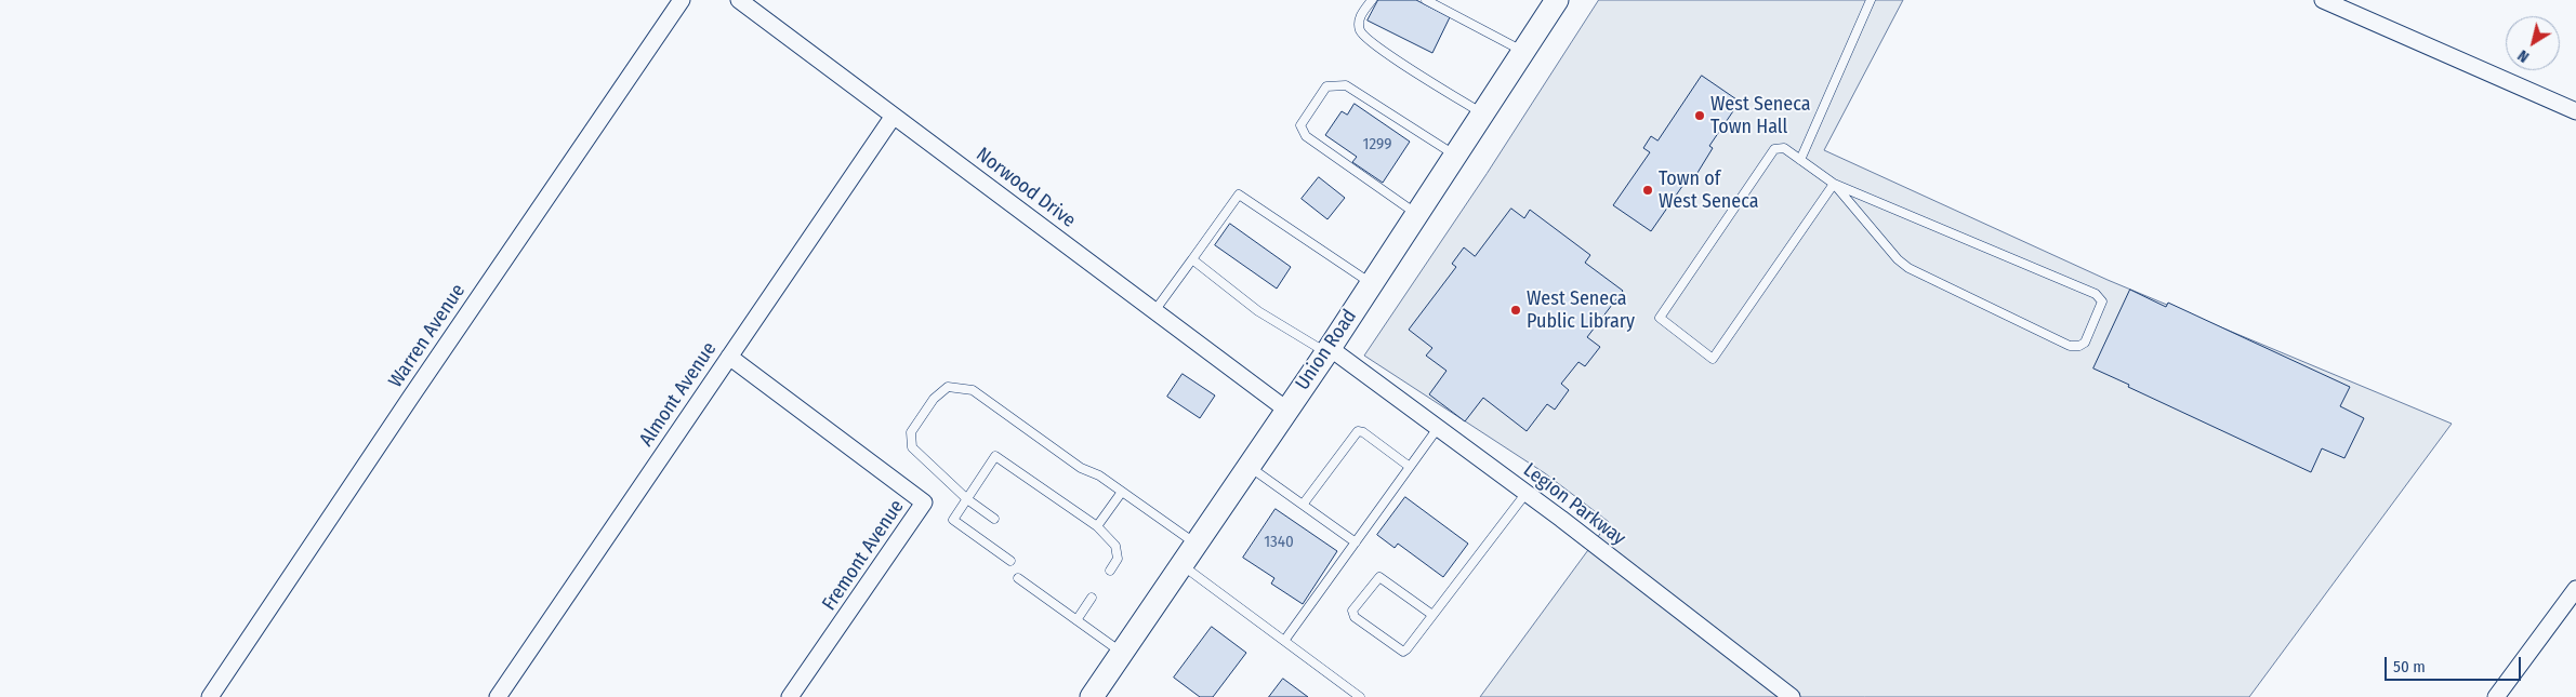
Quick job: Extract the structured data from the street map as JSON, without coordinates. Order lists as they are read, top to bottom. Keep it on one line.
{"streets":{"main road":["Union Road"],"street":["Norwood Drive","Warren Avenue","Almont Avenue","Legion Parkway","Fremont Avenue"]},"crossings":[["Norwood Drive","Union Road"],["Norwood Drive","Almont Avenue"],["Union Road","Legion Parkway"],["Almont Avenue","Fremont Avenue"]],"places":["West Seneca Town Hall","Town of West Seneca","West Seneca Public Library"],"house_numbers":["1299","1340"],"scale_bar":"50 m","north":"bottom left"}
